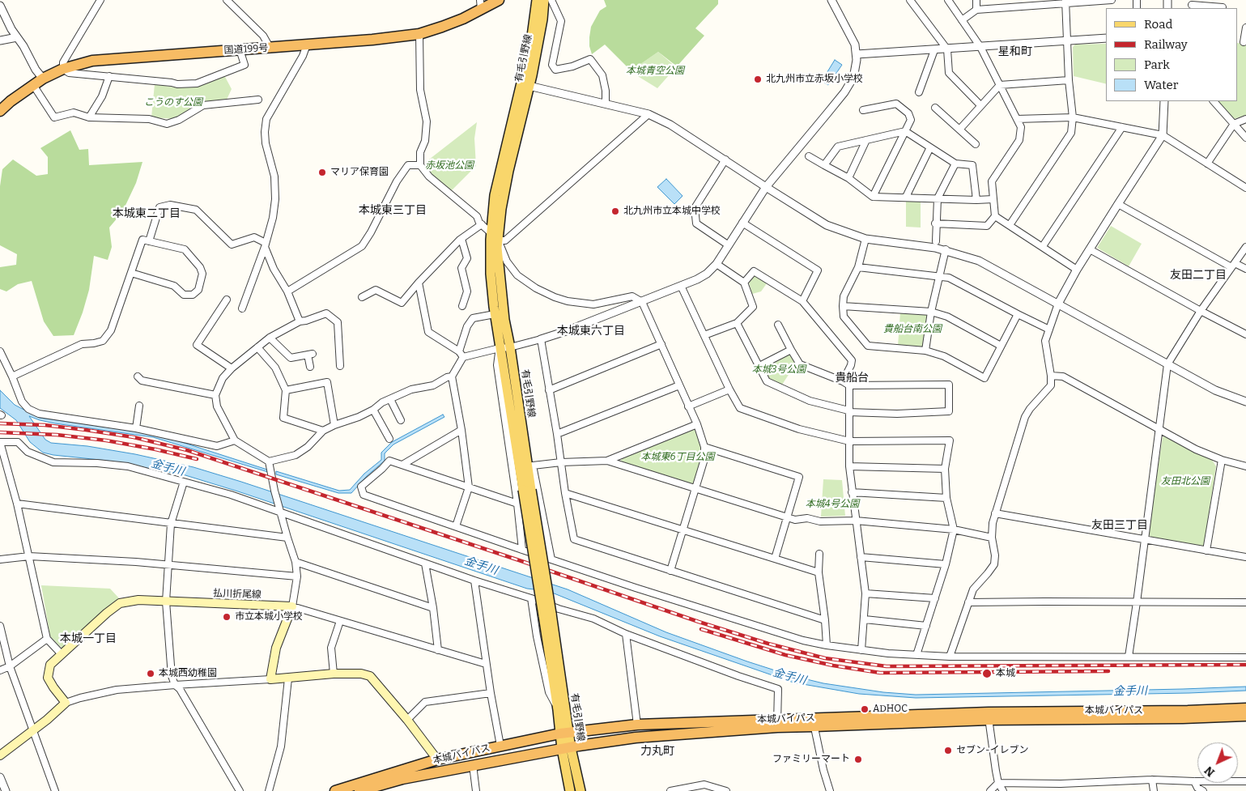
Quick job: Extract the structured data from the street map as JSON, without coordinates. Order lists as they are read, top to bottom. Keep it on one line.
{"streets":{"highway":["国道199号","本城バイパス"],"main road":["有毛引野線","払川折尾線"]},"crossings":[["有毛引野線","本城バイパス"]],"districts":["星和町","本城東三丁目","本城東二丁目","友田二丁目","本城東六丁目","貴船台","友田三丁目","本城一丁目","力丸町"],"water":["金手川"],"parks":["本城青空公園","こうのす公園","赤坂池公園","貴船台南公園","本城3号公園","本城東6丁目公園","友田北公園","本城4号公園"],"places":["北九州市立赤坂小学校","マリア保育園","北九州市立本城中学校","市立本城小学校","本城西幼稚園","本城","ADHOC","セブン-イレブン","ファミリーマート"],"legend":["Road","Railway","Park","Water"],"north":"bottom left"}
